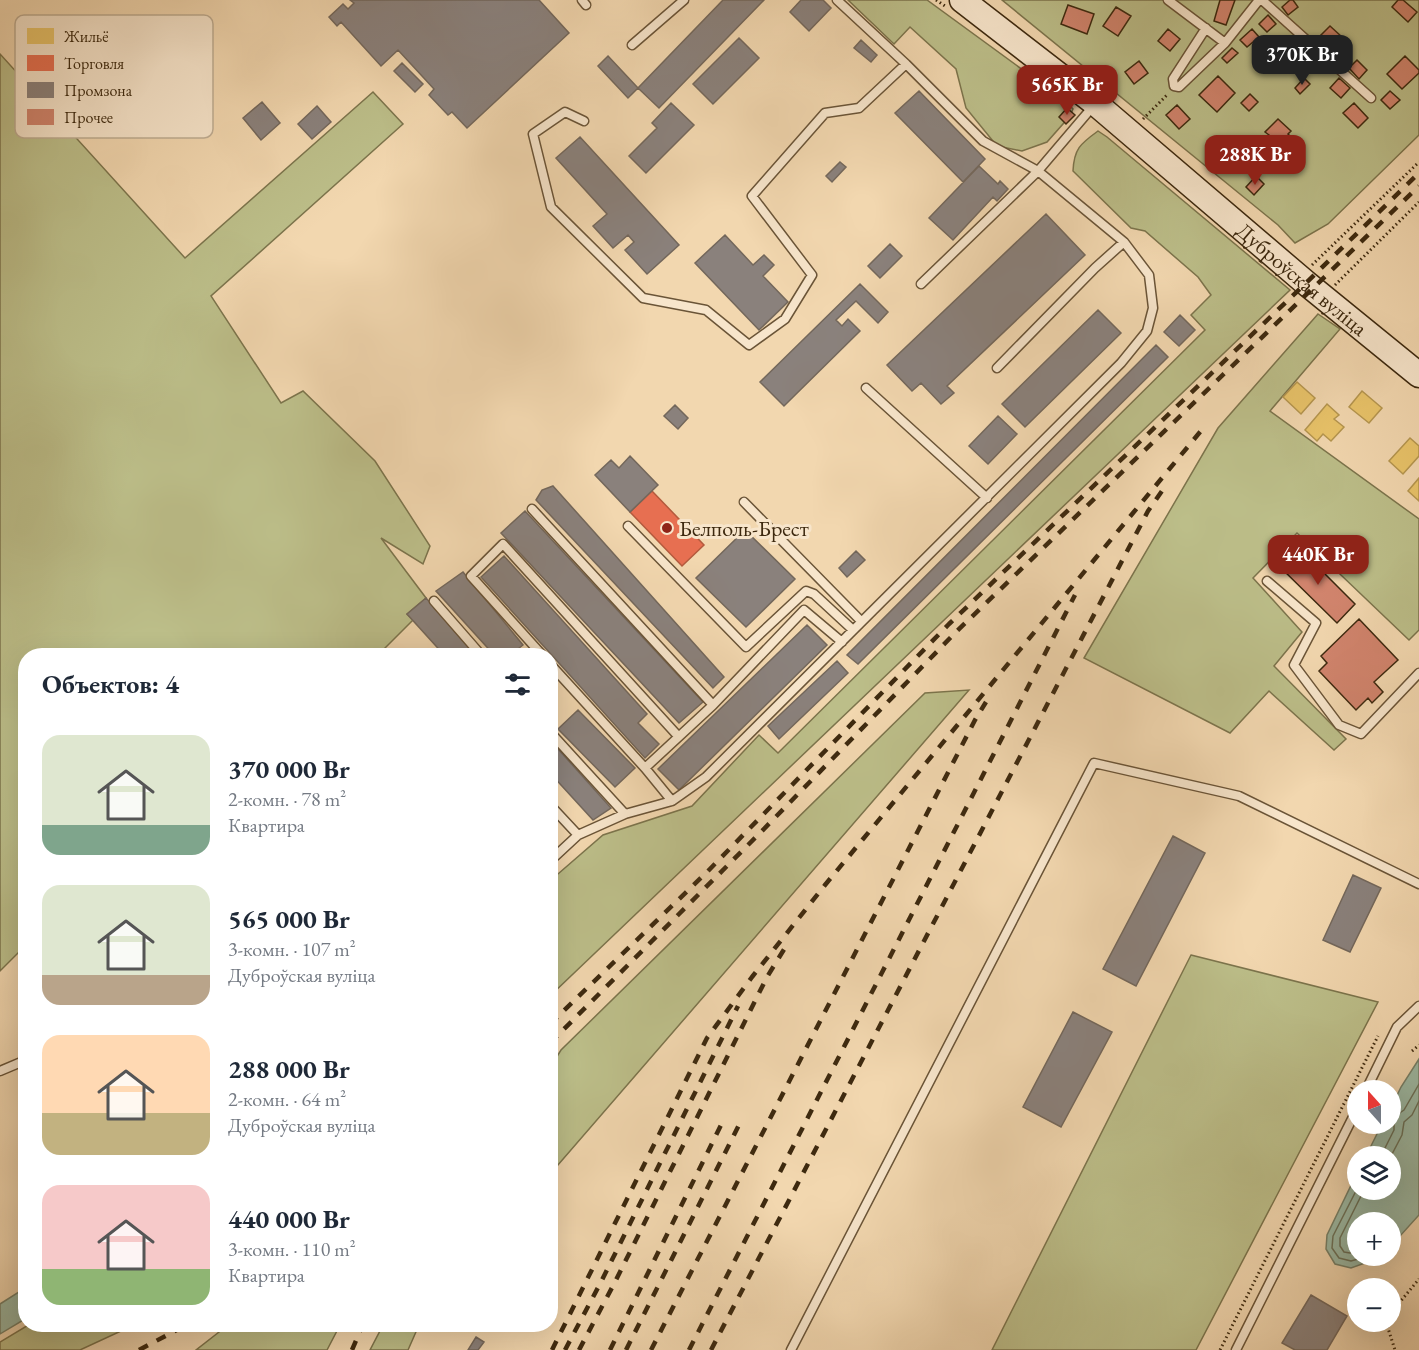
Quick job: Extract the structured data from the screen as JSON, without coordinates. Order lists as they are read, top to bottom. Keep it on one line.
{"streets":{"main road":["Дуброўская вуліца"]},"places":["Белполь-Брест"],"legend":["Жильё","Торговля","Промзона","Прочее"],"north":"top","page":{"price":["370K Br","565K Br","288K Br","440K Br"],"heading":"Объектов: 4","list":[{"name":"370 000 Br","note":"2-комн. · 78 m² · Квартира"},{"name":"565 000 Br","note":"3-комн. · 107 m² · Дуброўская вуліца"},{"name":"288 000 Br","note":"2-комн. · 64 m² · Дуброўская вуліца"},{"name":"440 000 Br","note":"3-комн. · 110 m² · Квартира"}],"map_buttons":["+","−"]}}
